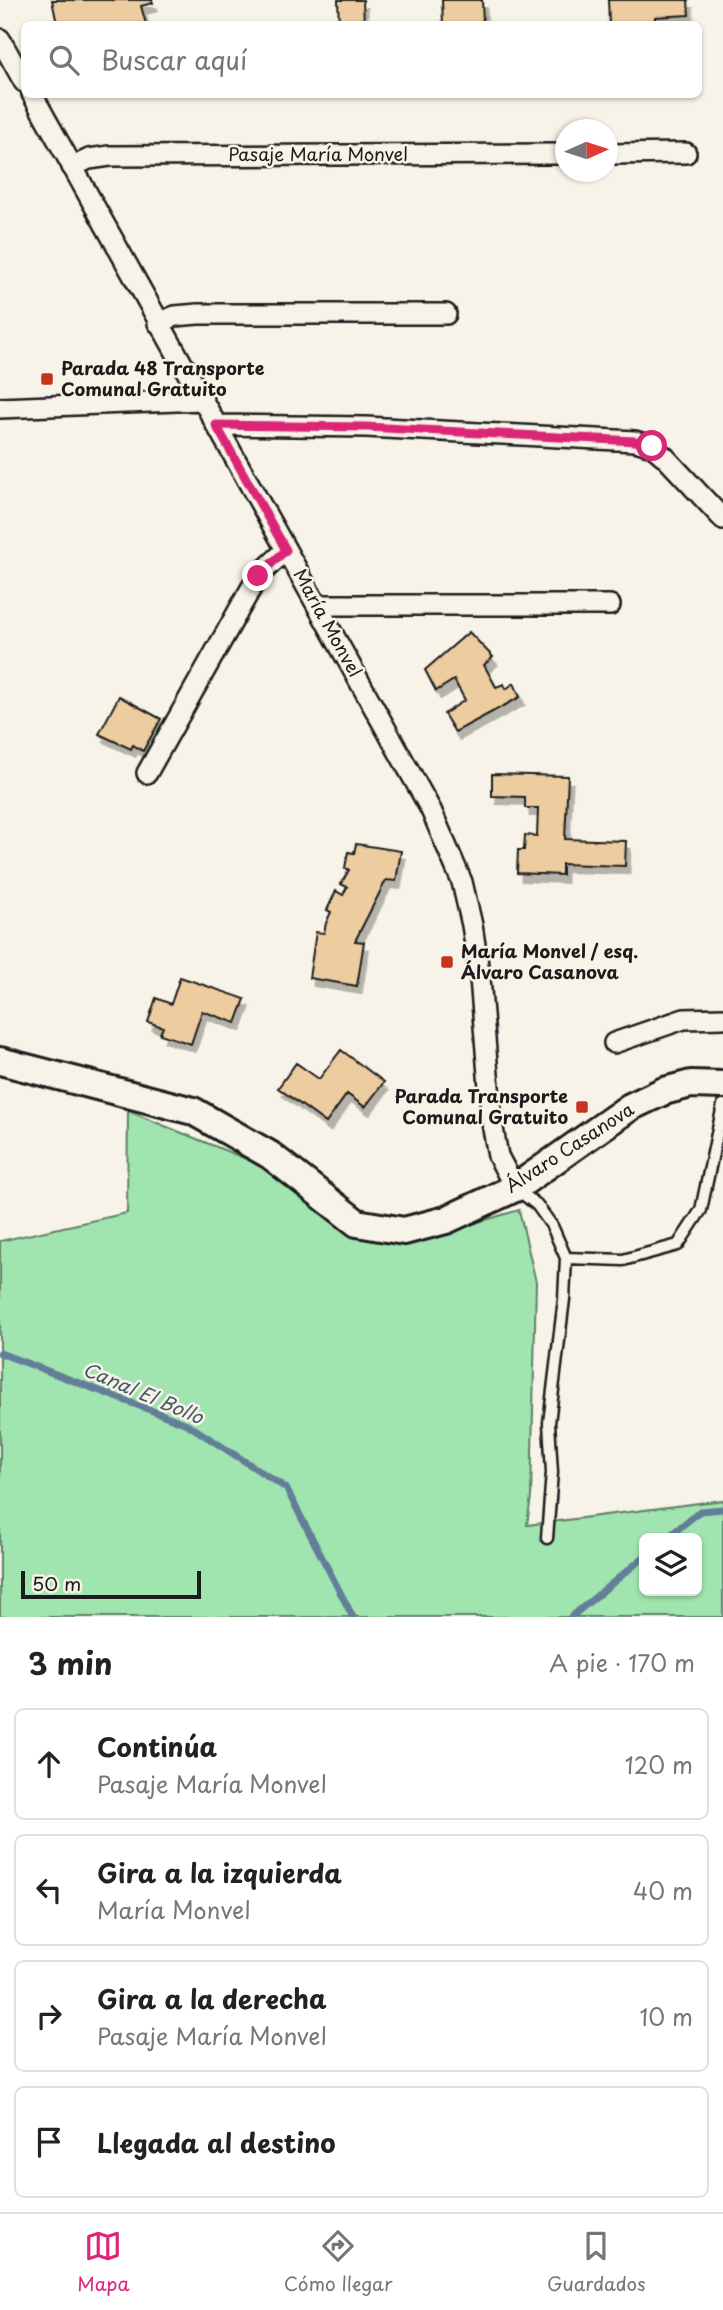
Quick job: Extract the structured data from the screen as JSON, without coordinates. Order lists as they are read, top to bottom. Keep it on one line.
{"streets":{"street":["Pasaje María Monvel","María Monvel","Álvaro Casanova"]},"crossings":[["Pasaje María Monvel","María Monvel"],["María Monvel","Álvaro Casanova"]],"water":["Canal El Bollo"],"places":{"transit":["Parada 48 Transporte Comunal Gratuito","María Monvel / esq. Álvaro Casanova","Parada Transporte Comunal Gratuito"]},"scale_bar":"50 m","north":"right","page":{"search":"Buscar aquí","scale":"50 m","heading":["3 min","A pie · 170 m"],"list":[["Continúa","Pasaje María Monvel","120 m"],["Gira a la izquierda","María Monvel","40 m"],["Gira a la derecha","Pasaje María Monvel","10 m"],"Llegada al destino"],"nav":["Mapa","Cómo llegar","Guardados"]}}
